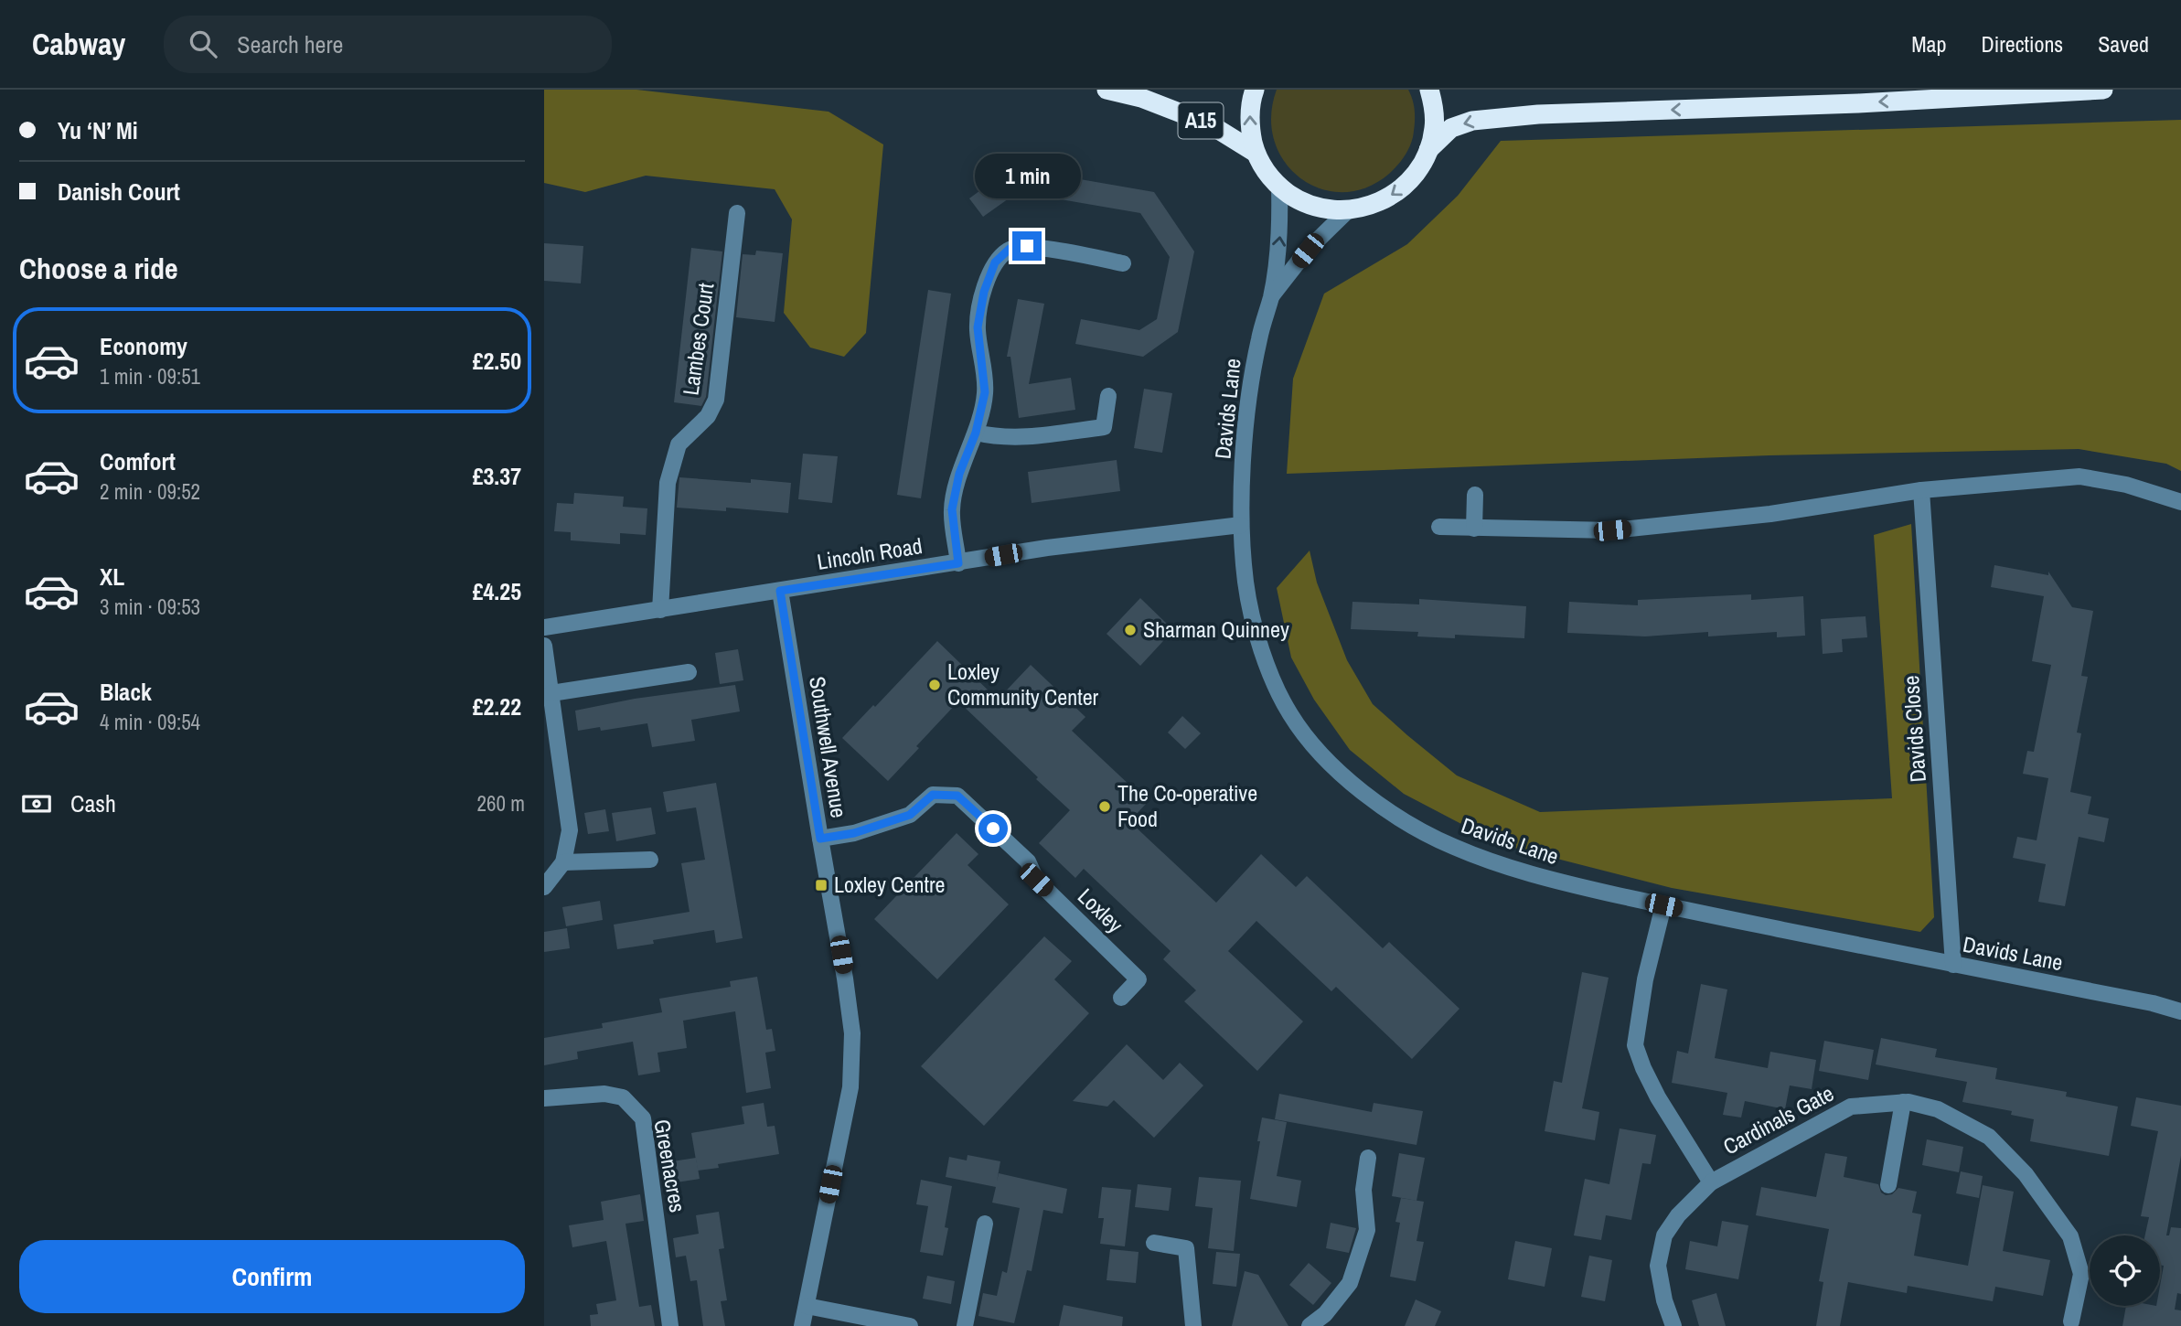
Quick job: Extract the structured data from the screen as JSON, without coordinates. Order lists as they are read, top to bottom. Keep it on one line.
{"streets":{"highway":["A15"],"street":["Lambes Court","Davids Lane","Lincoln Road","Davids Close","Southwell Avenue","Loxley","Cardinals Gate","Greenacres"]},"crossings":[["Lambes Court","Lincoln Road"],["Davids Lane","Lincoln Road"],["Davids Lane","Davids Close"],["Davids Lane","Cardinals Gate"],["Lincoln Road","Southwell Avenue"],["Southwell Avenue","Loxley"]],"places":{"other":["Sharman Quinney","Loxley Community Center","The Co-operative Food"],"transit":["Loxley Centre"]},"page":{"header":"Cabway","search":"Search here","nav":["Map","Directions","Saved"],"banner":["Yu ‘N’ Mi","Danish Court"],"bubble":"1 min","heading":"Choose a ride","list":[{"name":"Economy","note":"1 min · 09:51","value":"£2.50"},{"name":"Comfort","note":"2 min · 09:52","value":"£3.37"},{"name":"XL","note":"3 min · 09:53","value":"£4.25"},{"name":"Black","note":"4 min · 09:54","value":"£2.22"}],"pay":["Cash","260 m"],"buttons":"Confirm"}}
